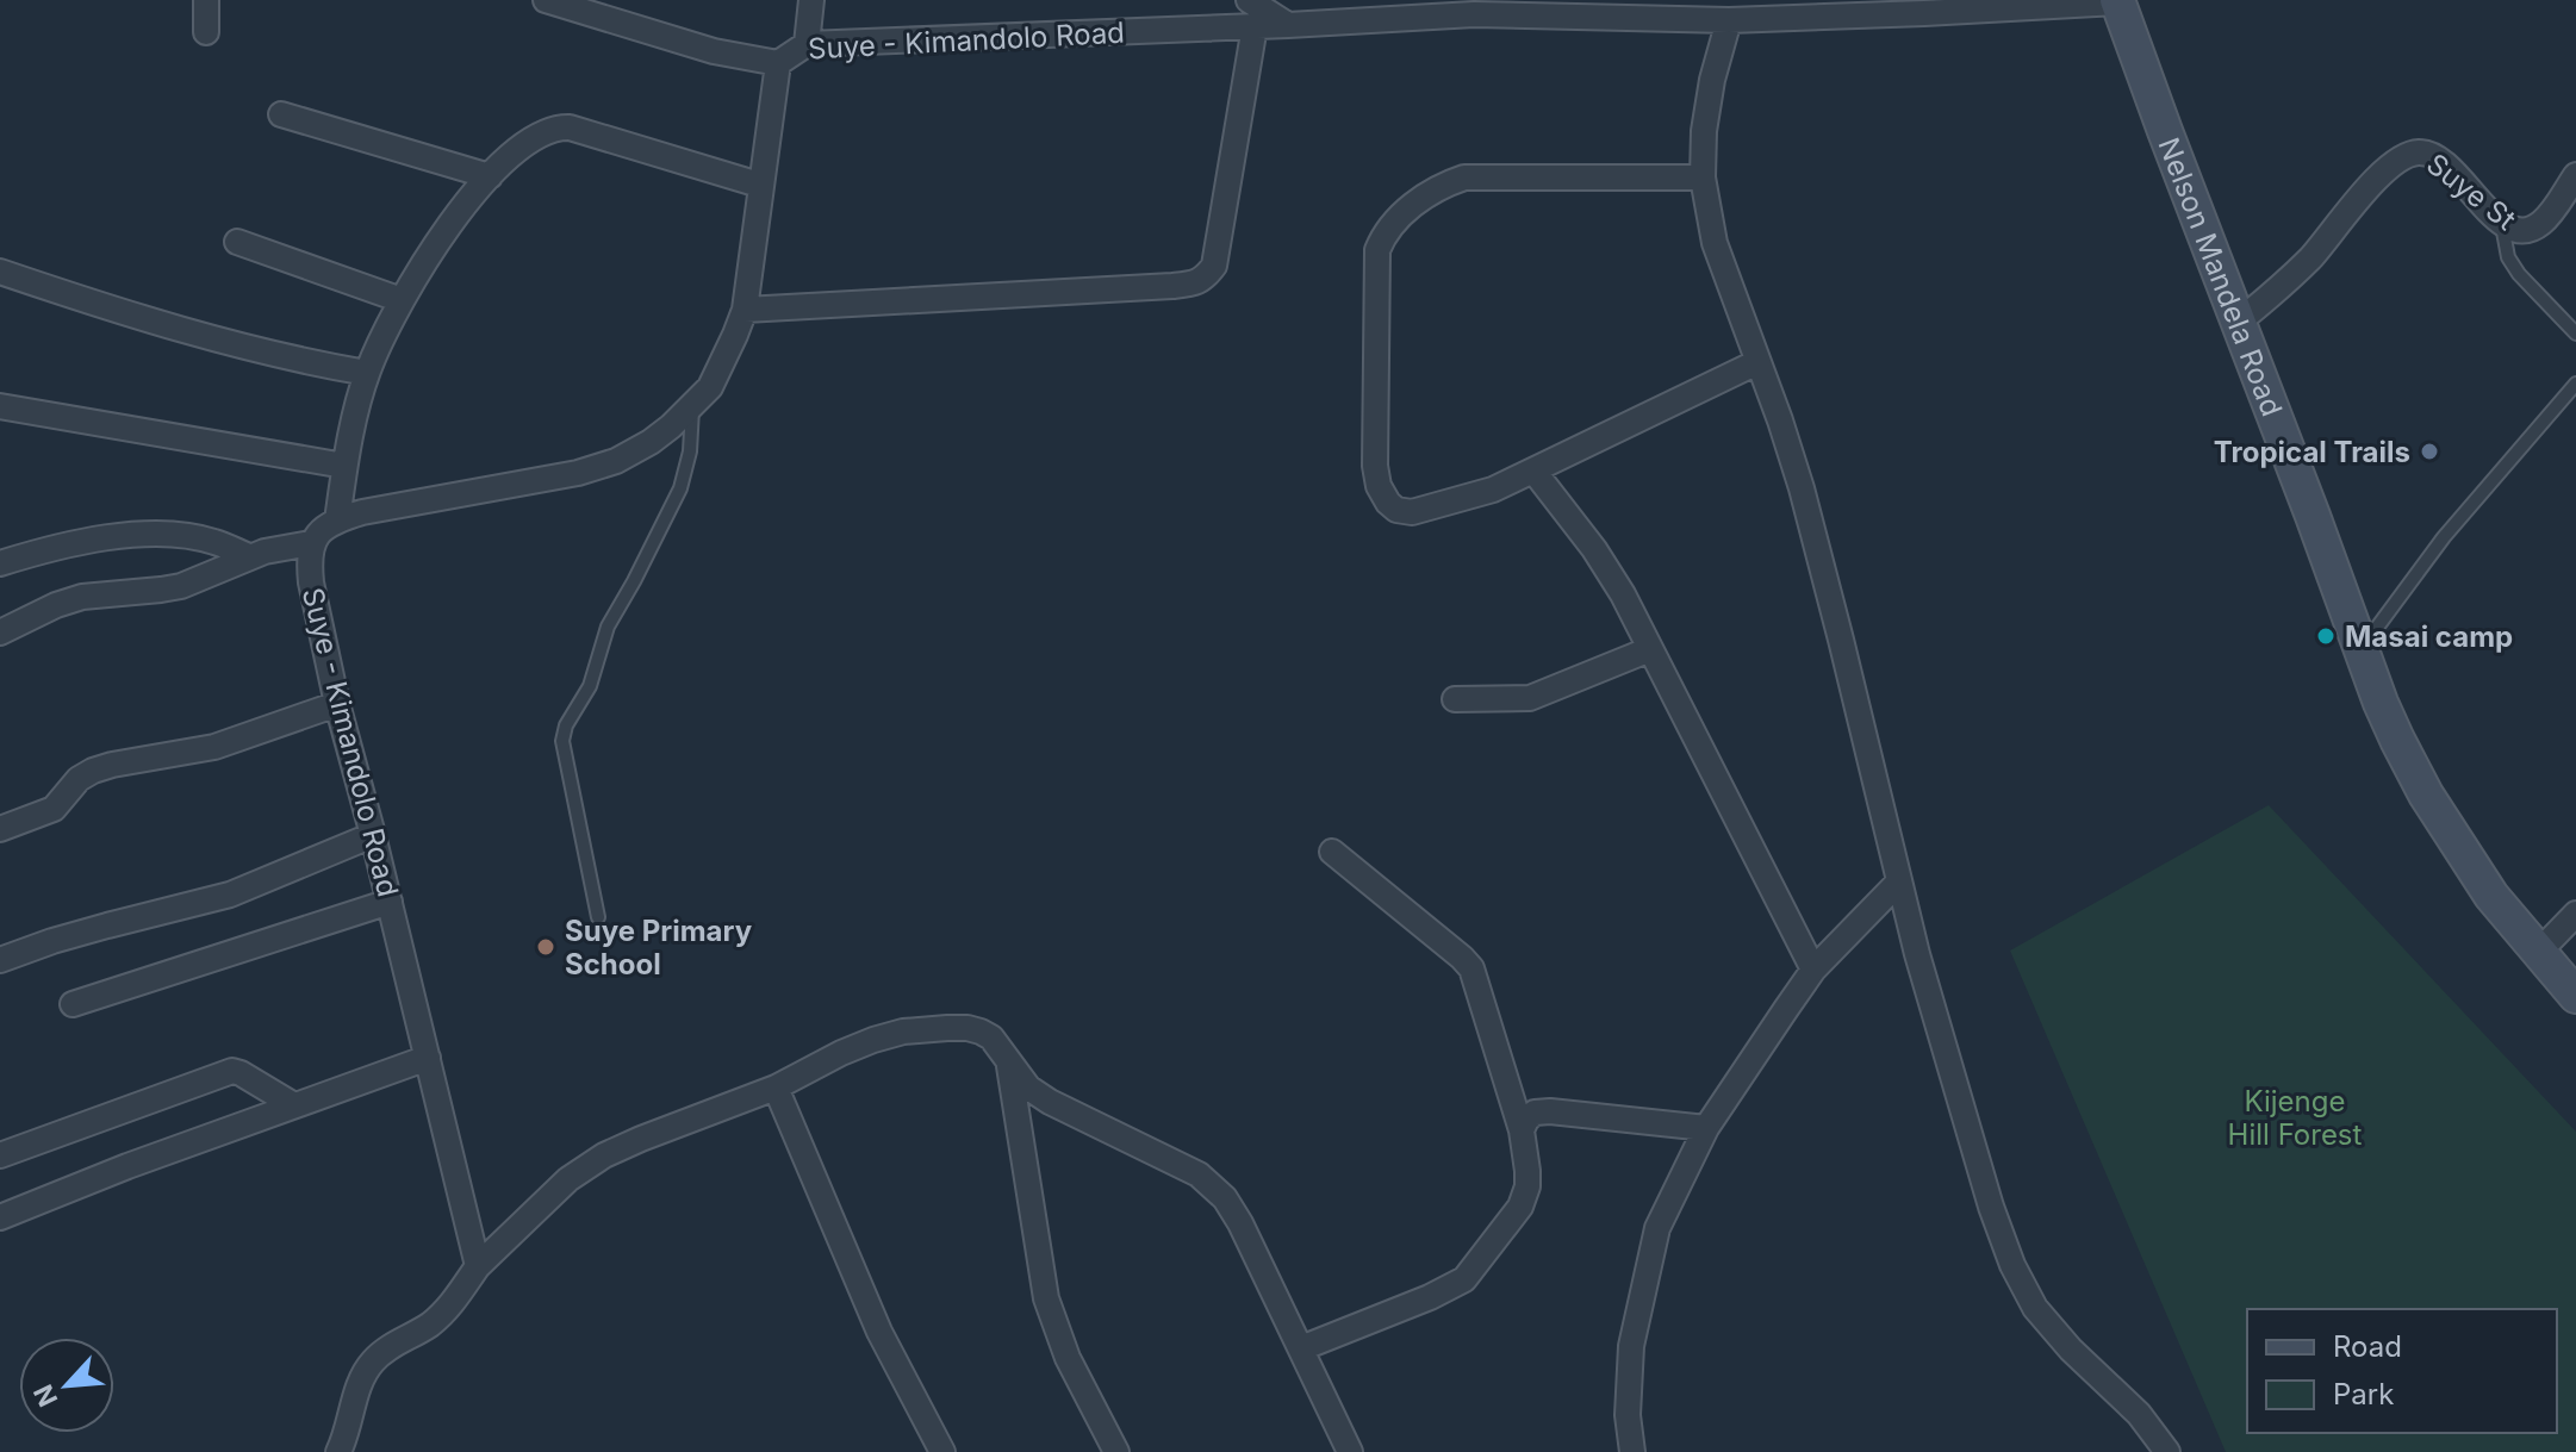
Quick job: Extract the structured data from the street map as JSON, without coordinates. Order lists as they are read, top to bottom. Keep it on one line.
{"streets":{"main road":["Nelson Mandela Road"],"street":["Suye - Kimandolo Road","Suye St"]},"crossings":[["Suye - Kimandolo Road","Nelson Mandela Road"],["Suye St","Nelson Mandela Road"]],"parks":["Kijenge Hill Forest"],"places":["Tropical Trails","Masai camp","Suye Primary School"],"legend":["Road","Park"],"north":"bottom left"}
